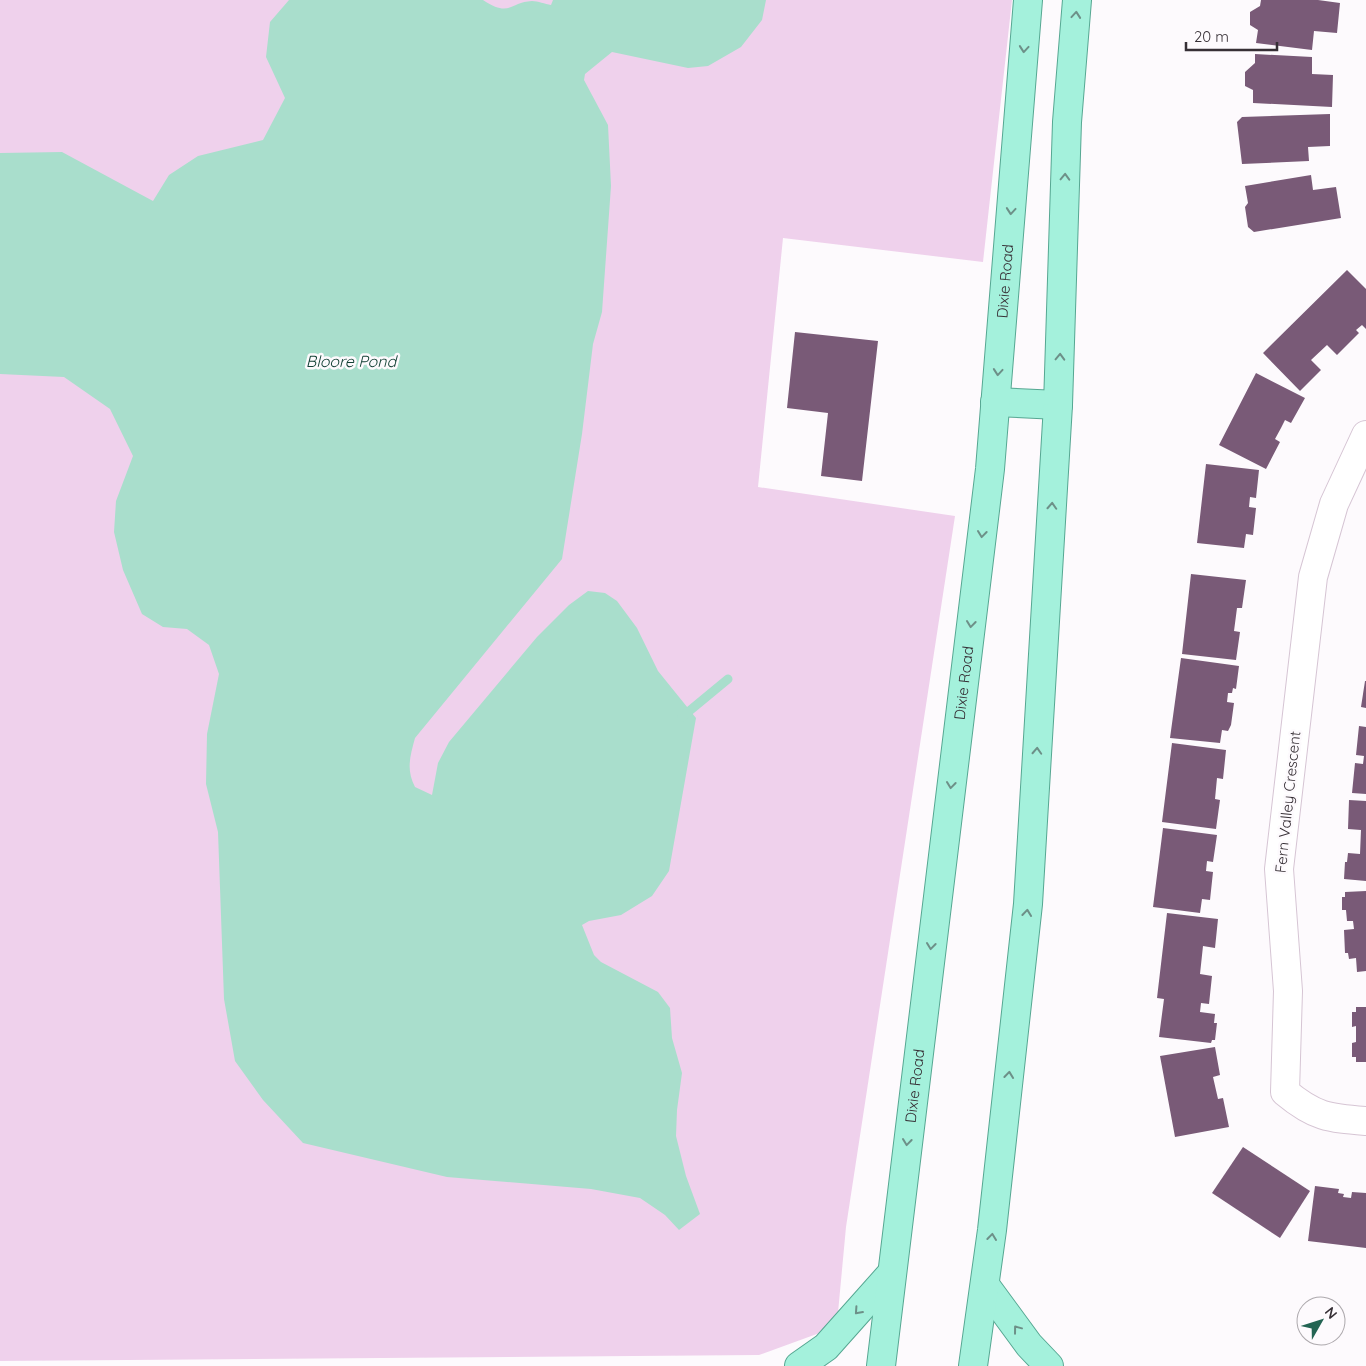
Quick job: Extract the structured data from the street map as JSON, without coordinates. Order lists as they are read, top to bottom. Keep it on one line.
{"streets":{"main road":["Dixie Road"],"street":["Fern Valley Crescent"]},"water":["Bloore Pond"],"scale_bar":"20 m","north":"top right"}
